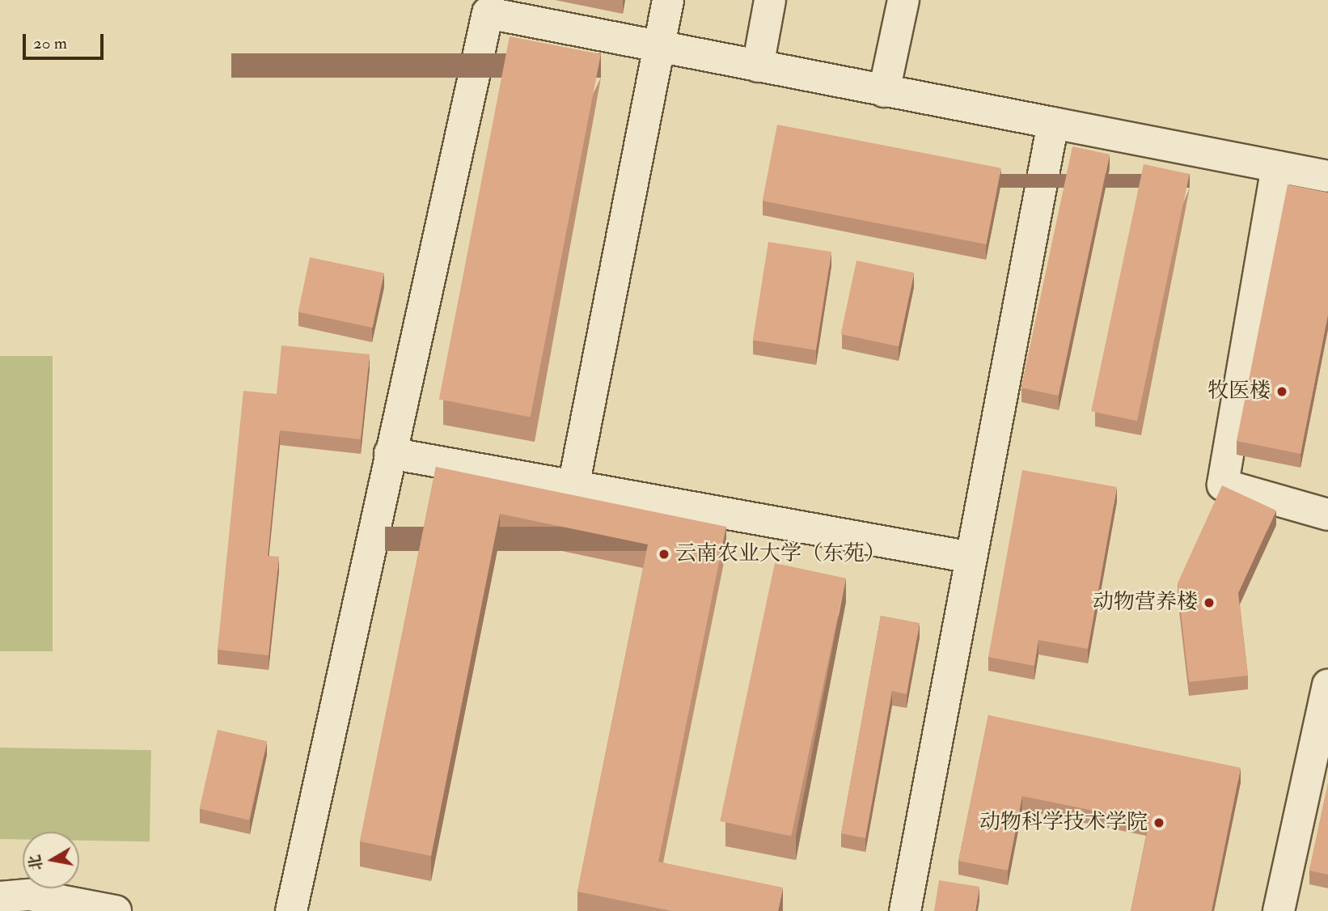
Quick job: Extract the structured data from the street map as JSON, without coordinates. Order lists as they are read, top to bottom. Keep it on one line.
{"places":["牧医楼","云南农业大学（东苑）","动物营养楼","动物科学技术学院"],"scale_bar":"20 m","north":"left"}
